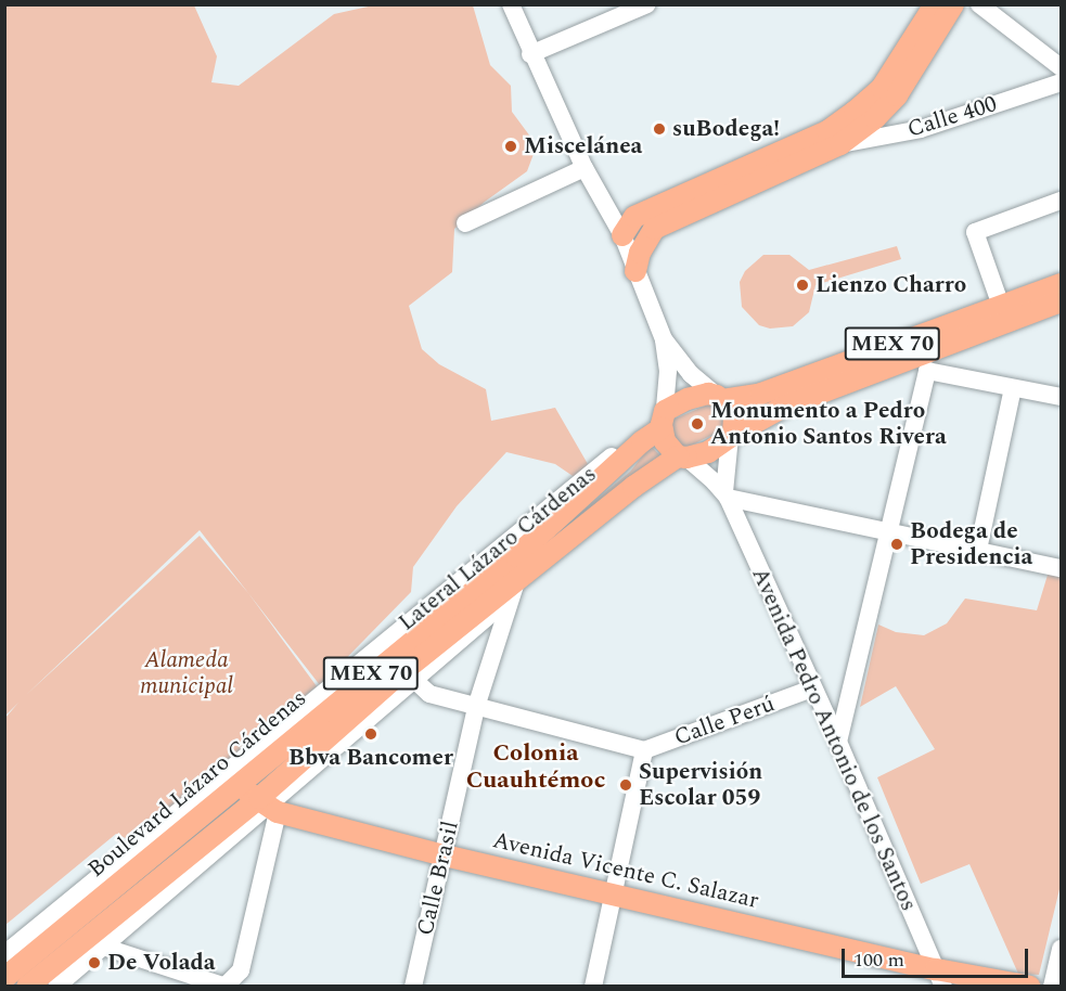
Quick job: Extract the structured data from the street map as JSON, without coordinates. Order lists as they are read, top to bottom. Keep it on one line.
{"streets":{"main road":["MEX 70","Boulevard Lázaro Cárdenas","Avenida Vicente C. Salazar"],"street":["Calle 400","Lateral Lázaro Cárdenas","Calle Perú","Avenida Pedro Antonio de los Santos","Calle Brasil"]},"crossings":[["MEX 70","Lateral Lázaro Cárdenas"],["MEX 70","Boulevard Lázaro Cárdenas"],["Lateral Lázaro Cárdenas","Calle Perú"],["Lateral Lázaro Cárdenas","Boulevard Lázaro Cárdenas"],["Lateral Lázaro Cárdenas","Avenida Vicente C. Salazar"],["Lateral Lázaro Cárdenas","Calle Brasil"],["Calle Perú","Avenida Pedro Antonio de los Santos"],["Calle Perú","Calle Brasil"],["Avenida Pedro Antonio de los Santos","Avenida Vicente C. Salazar"],["Boulevard Lázaro Cárdenas","Avenida Vicente C. Salazar"],["Boulevard Lázaro Cárdenas","Calle Brasil"],["Avenida Vicente C. Salazar","Calle Brasil"]],"districts":["Colonia Cuauhtémoc"],"parks":["Alameda municipal"],"places":["suBodega!","Miscelánea","Lienzo Charro","Monumento a Pedro Antonio Santos Rivera","Bodega de Presidencia","Bbva Bancomer","Supervisión Escolar 059","De Volada"],"scale_bar":"100 m"}
